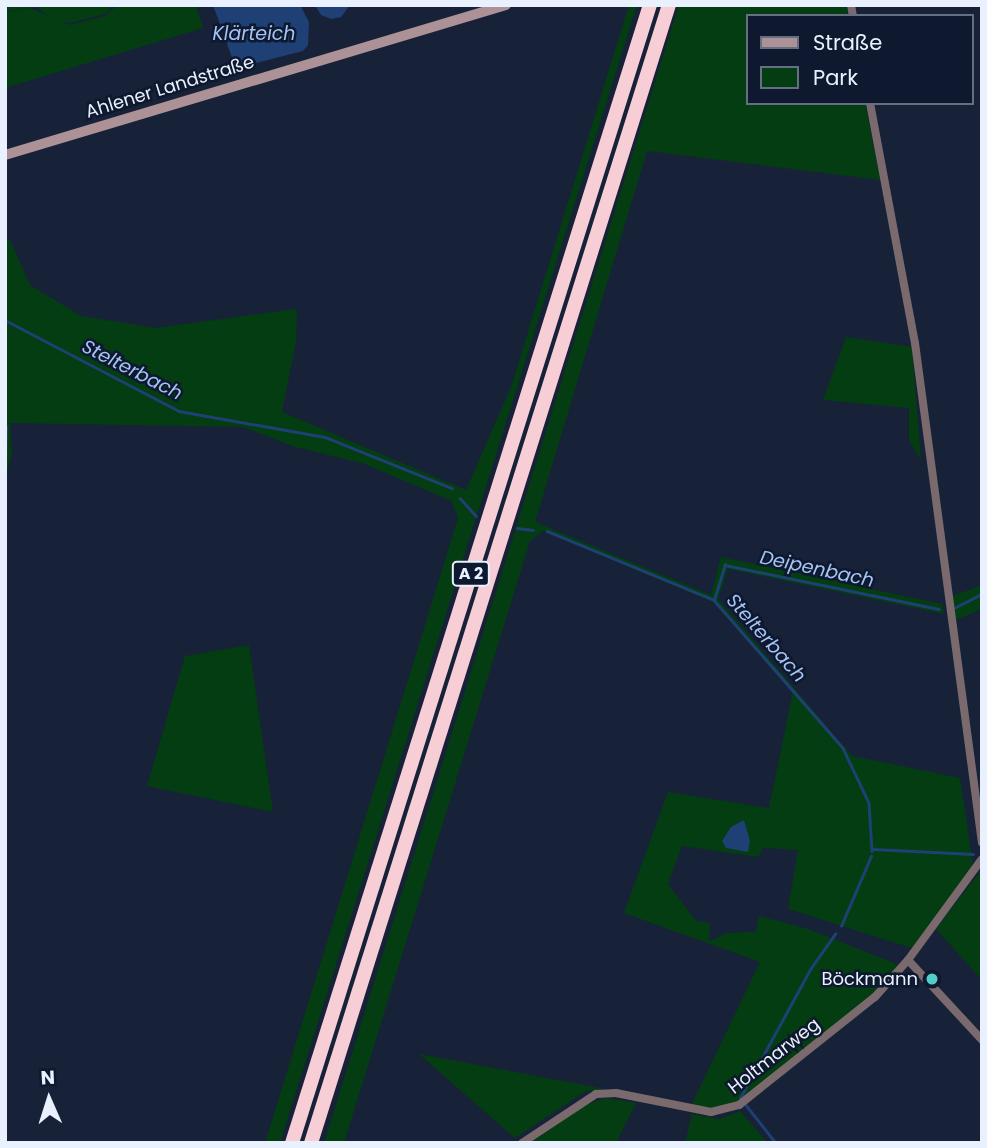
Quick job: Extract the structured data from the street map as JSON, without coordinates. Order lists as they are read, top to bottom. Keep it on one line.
{"streets":{"highway":["A 2"],"street":["Ahlener Landstraße","Holtmarweg"]},"water":["Klärteich","Stelterbach","Deipenbach"],"places":["Böckmann"],"legend":["Straße","Park"],"north":"top"}
